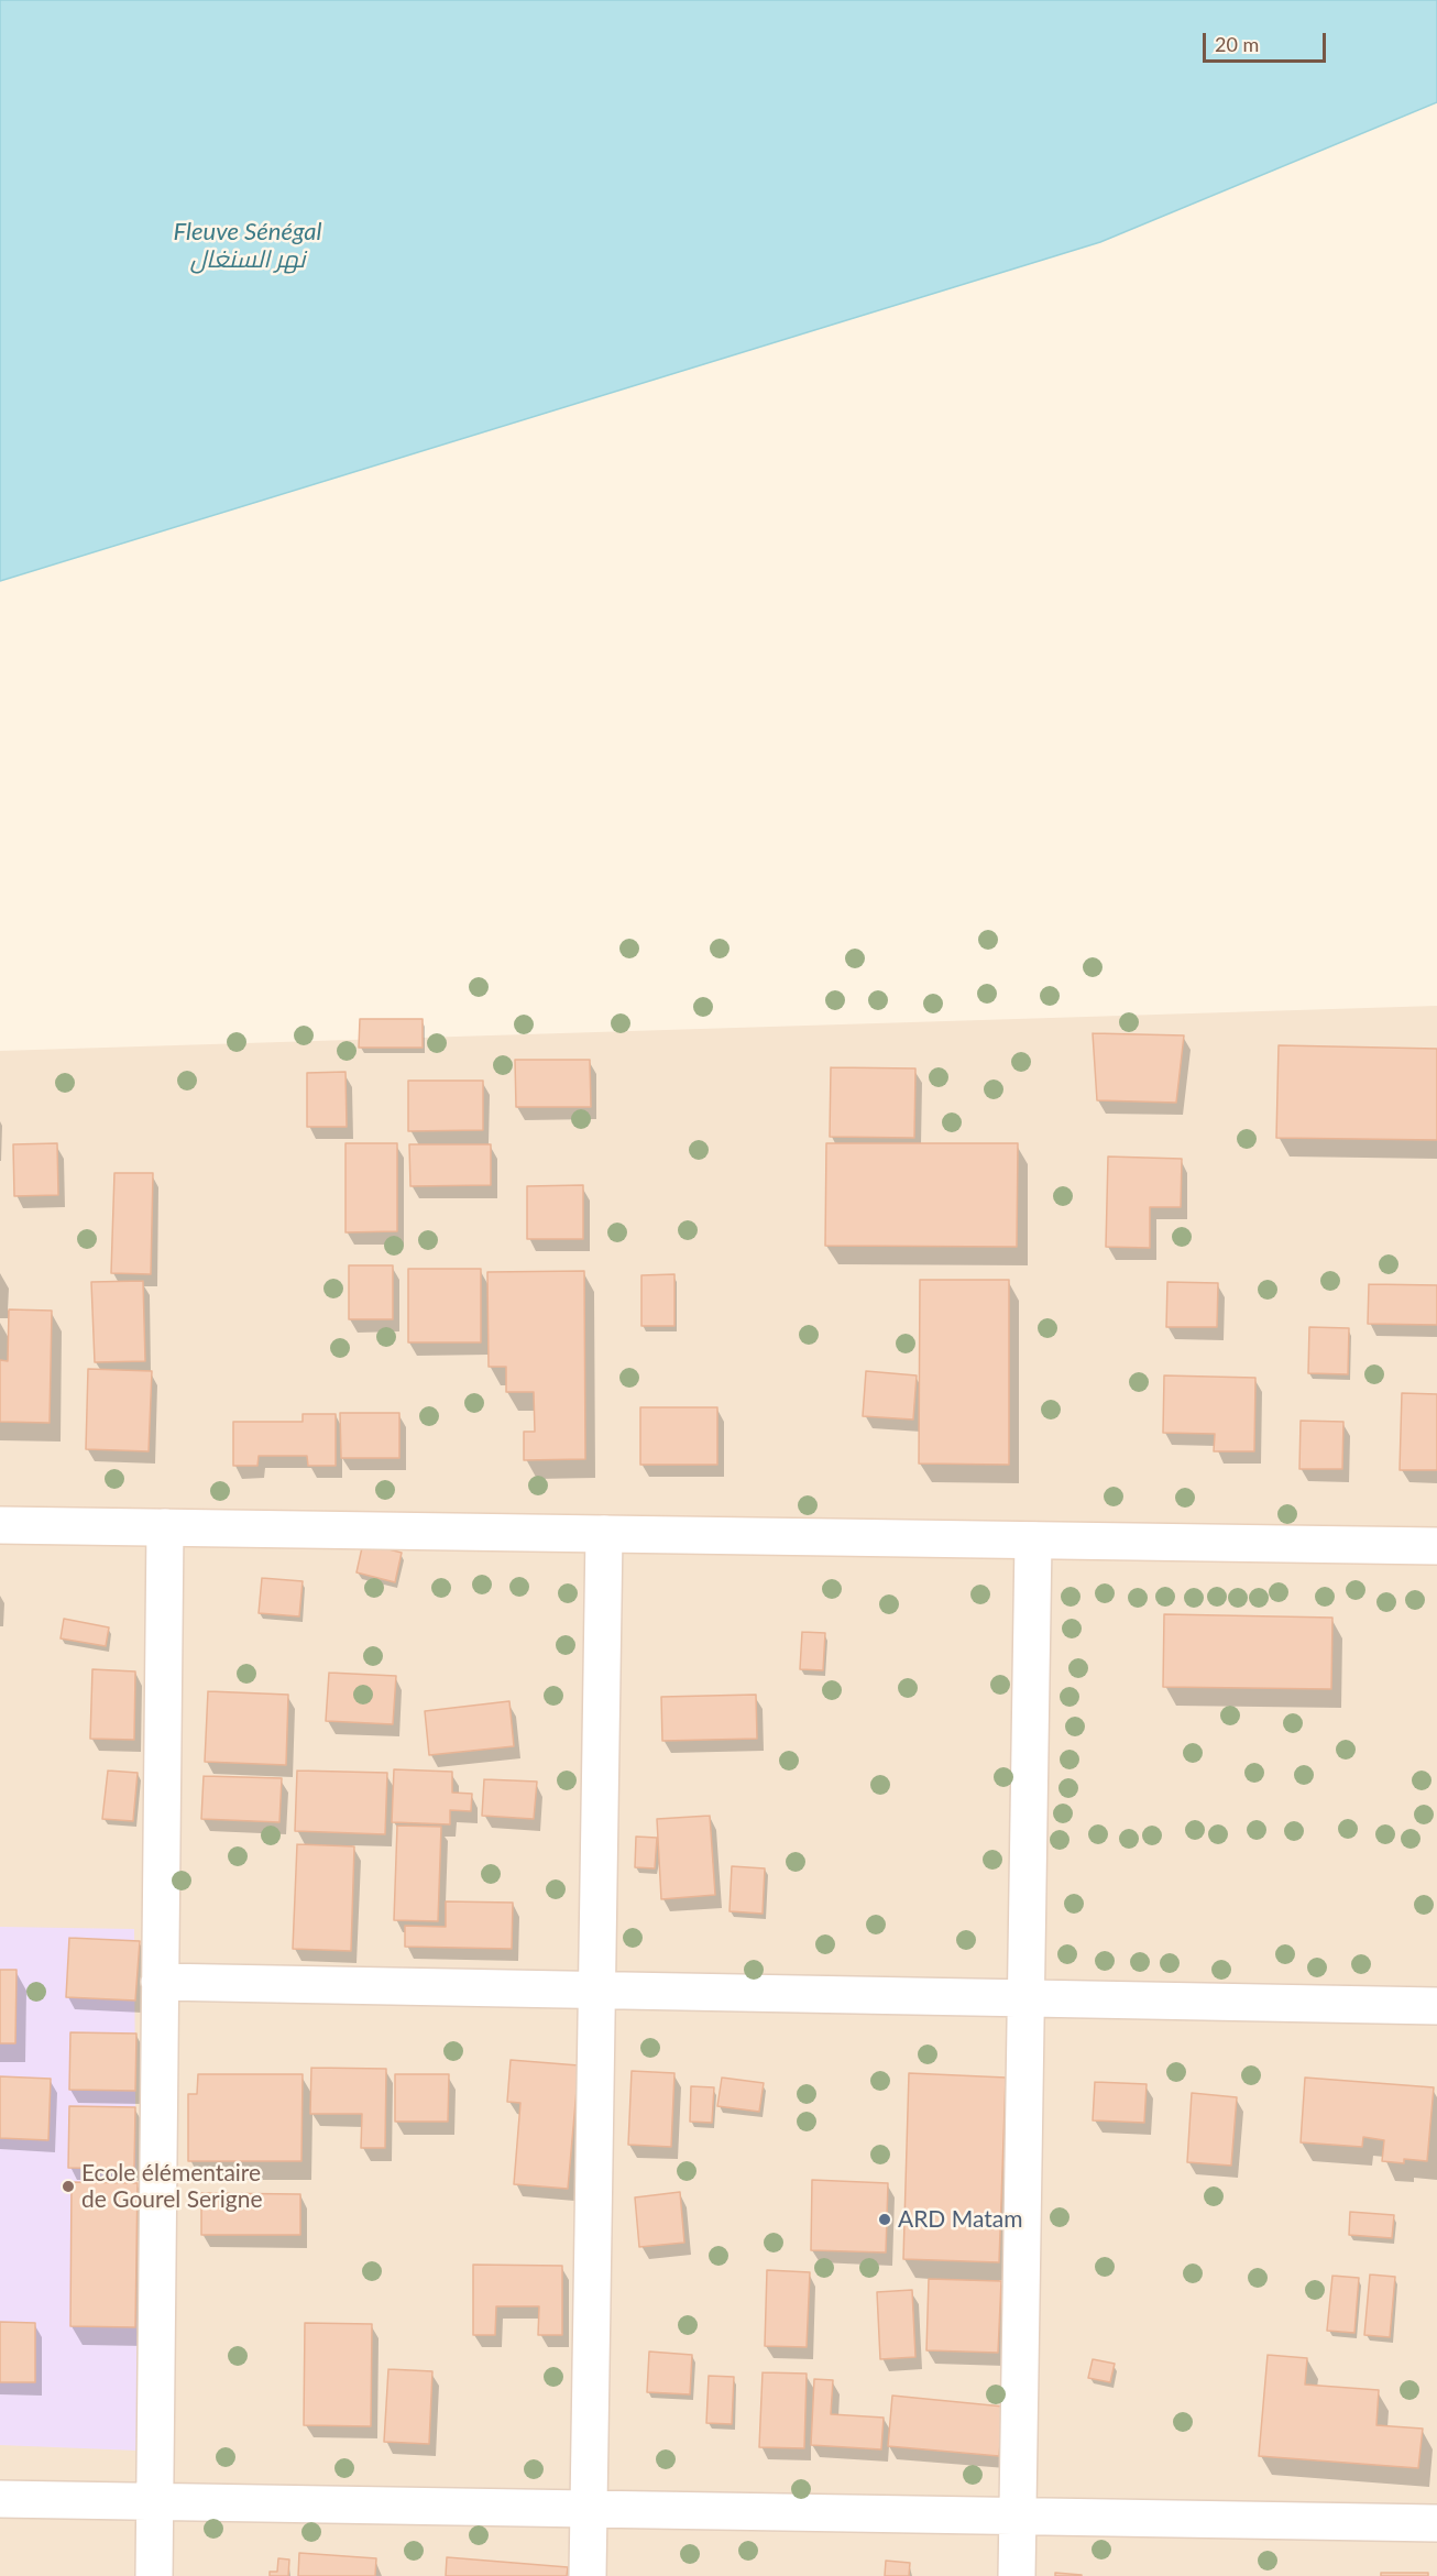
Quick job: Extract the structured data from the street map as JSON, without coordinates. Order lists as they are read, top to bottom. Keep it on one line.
{"water":["Fleuve Sénégal نهر السنغال"],"places":["Ecole élémentaire de Gourel Serigne","ARD Matam"],"scale_bar":"20 m"}
